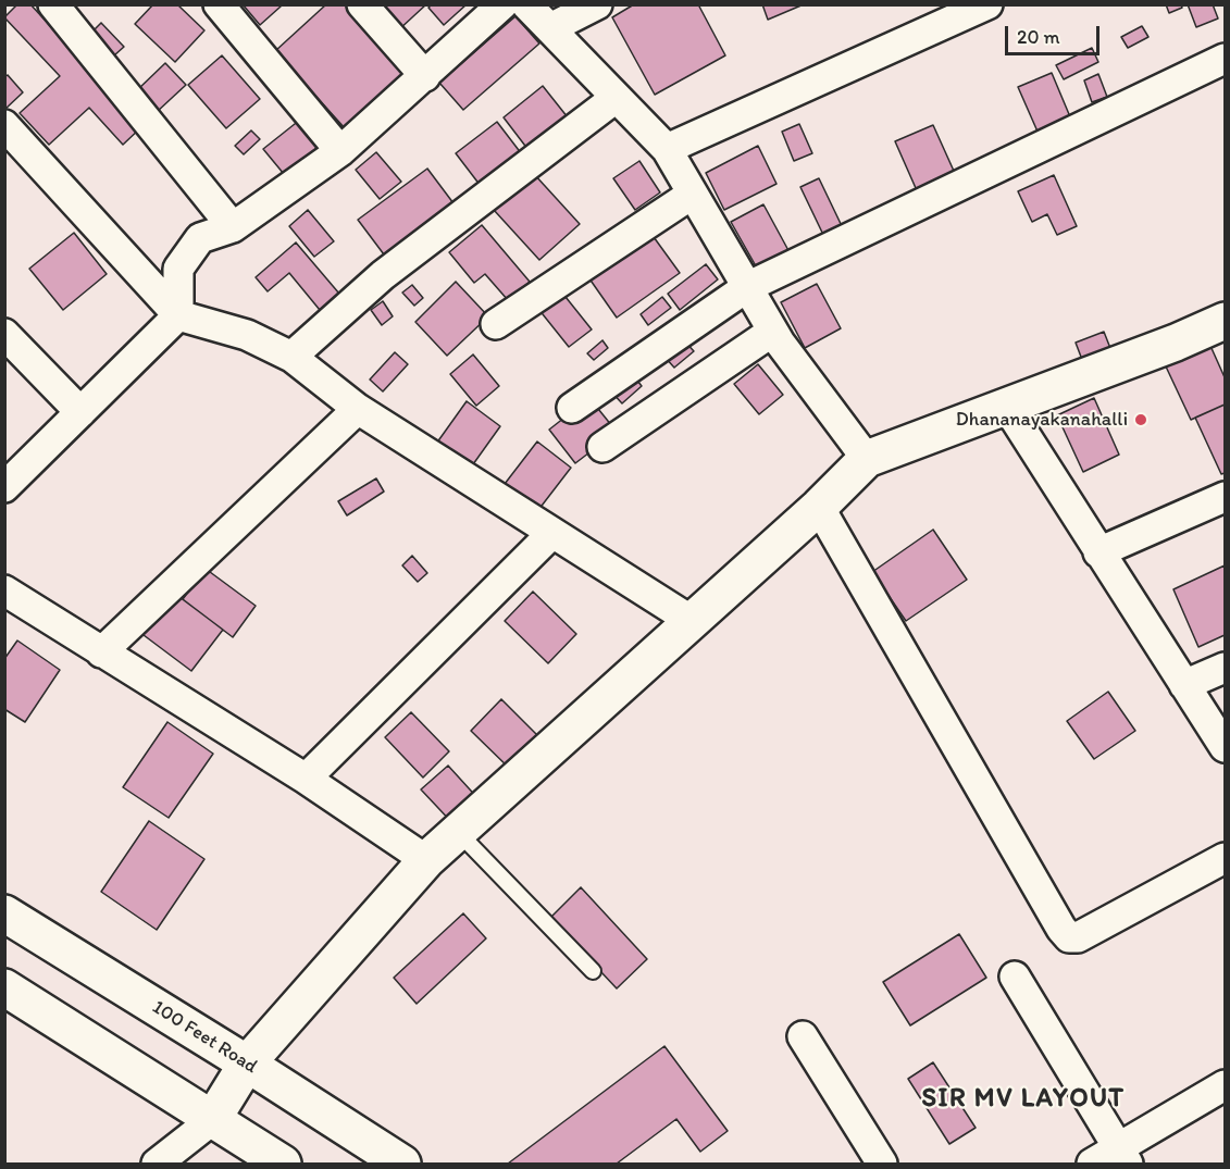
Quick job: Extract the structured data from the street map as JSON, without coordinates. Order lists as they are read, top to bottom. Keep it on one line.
{"streets":{"street":["100 Feet Road"]},"districts":["SIR MV LAYOUT"],"places":["Dhananayakanahalli"],"scale_bar":"20 m"}
